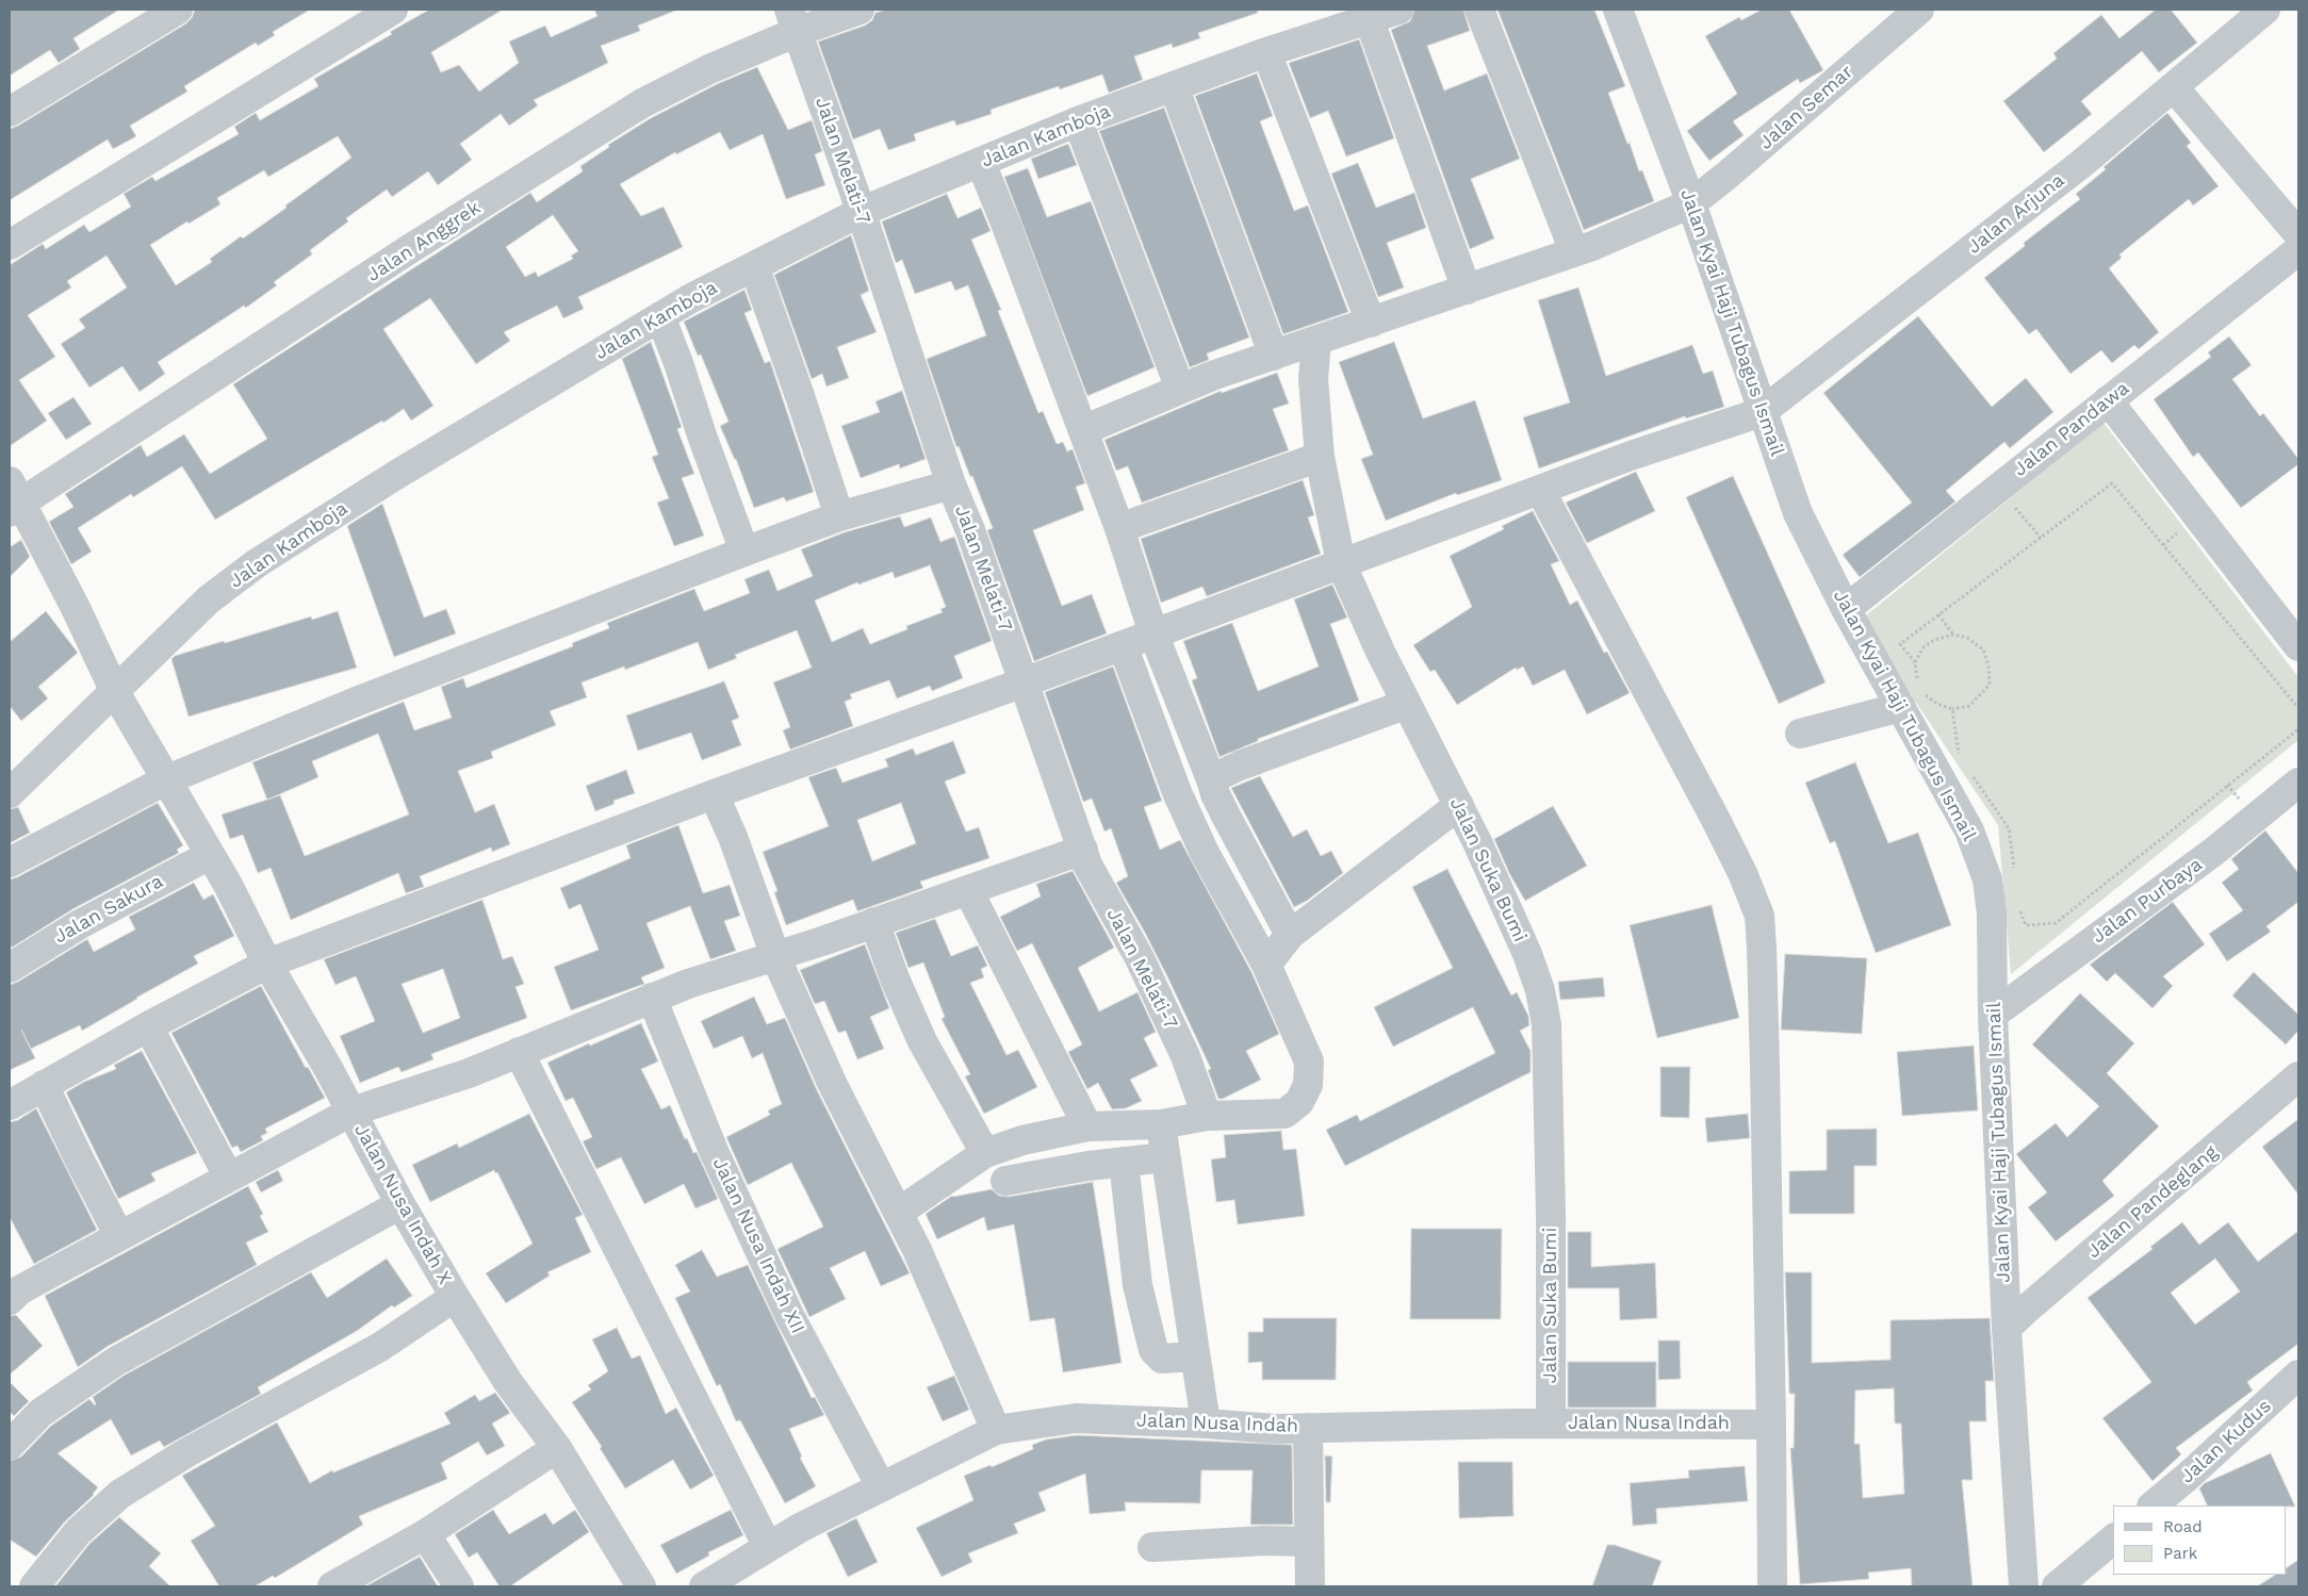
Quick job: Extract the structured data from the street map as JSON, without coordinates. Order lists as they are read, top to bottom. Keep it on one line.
{"streets":{"street":["Jalan Semar","Jalan Kamboja","Jalan Melati-7","Jalan Arjuna","Jalan Anggrek","Jalan Kyai Haji Tubagus Ismail","Jalan Pandawa","Jalan Suka Bumi","Jalan Purbaya","Jalan Sakura","Jalan Pandeglang","Jalan Nusa Indah X","Jalan Nusa Indah XII","Jalan Nusa Indah","Jalan Kudus"]},"crossings":[["Jalan Semar","Jalan Kyai Haji Tubagus Ismail"],["Jalan Semar","Jalan Suka Bumi"],["Jalan Kamboja","Jalan Melati-7"],["Jalan Kamboja","Jalan Nusa Indah X"],["Jalan Melati-7","Jalan Arjuna"],["Jalan Melati-7","Jalan Anggrek"],["Jalan Arjuna","Jalan Kyai Haji Tubagus Ismail"],["Jalan Arjuna","Jalan Suka Bumi"],["Jalan Arjuna","Jalan Nusa Indah X"],["Jalan Anggrek","Jalan Nusa Indah X"],["Jalan Kyai Haji Tubagus Ismail","Jalan Pandawa"],["Jalan Kyai Haji Tubagus Ismail","Jalan Purbaya"],["Jalan Kyai Haji Tubagus Ismail","Jalan Pandeglang"],["Jalan Suka Bumi","Jalan Nusa Indah"],["Jalan Sakura","Jalan Nusa Indah X"],["Jalan Nusa Indah XII","Jalan Nusa Indah"]],"legend":["Road","Park"]}
